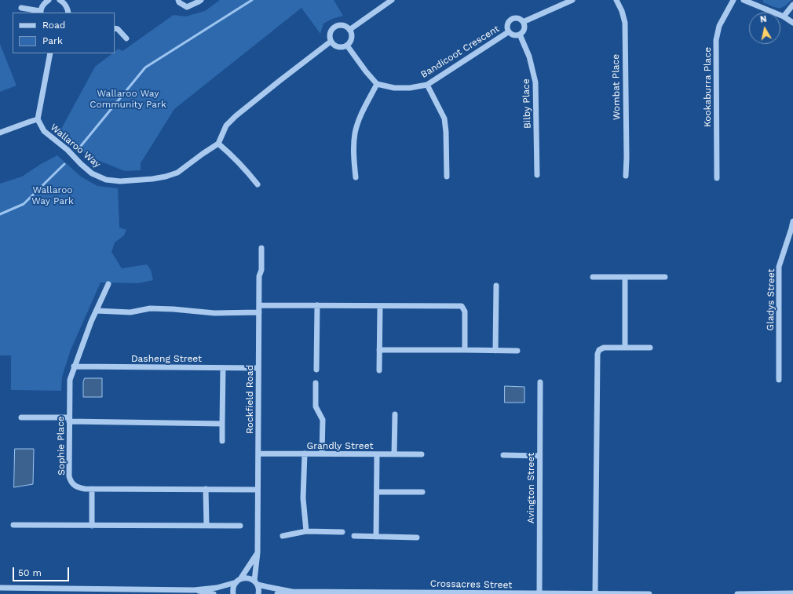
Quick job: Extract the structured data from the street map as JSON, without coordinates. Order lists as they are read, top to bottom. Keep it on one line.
{"streets":{"street":["Bandicoot Crescent","Wombat Place","Kookaburra Place","Bilby Place","Wallaroo Way","Gladys Street","Dasheng Street","Rockfield Road","Sophie Place","Grandly Street","Avington Street","Crossacres Street"]},"crossings":[["Bandicoot Crescent","Bilby Place"],["Dasheng Street","Rockfield Road"],["Dasheng Street","Sophie Place"],["Rockfield Road","Sophie Place"],["Rockfield Road","Grandly Street"],["Rockfield Road","Crossacres Street"],["Avington Street","Crossacres Street"]],"parks":["Wallaroo Way Community Park","Wallaroo Way Park"],"legend":["Road","Park"],"scale_bar":"50 m","north":"top"}
